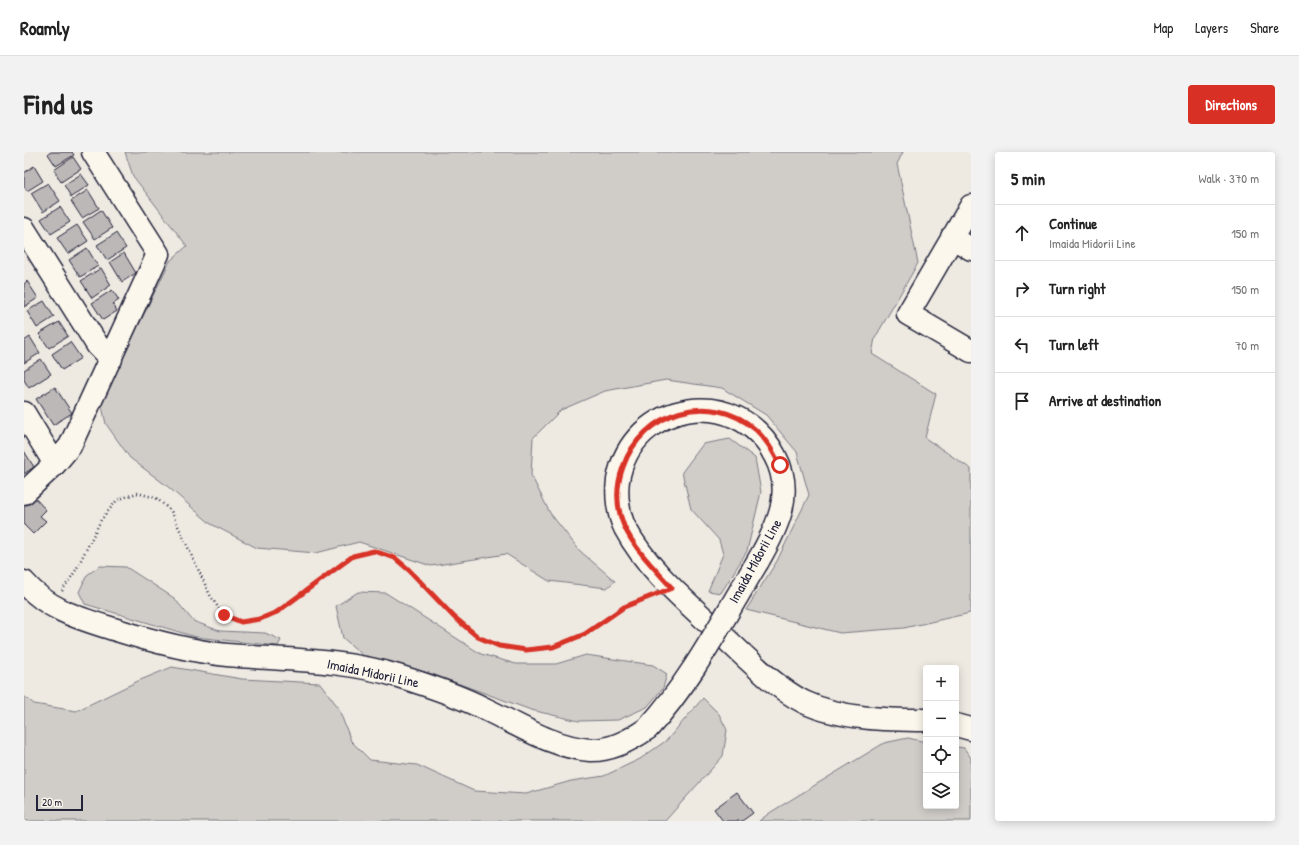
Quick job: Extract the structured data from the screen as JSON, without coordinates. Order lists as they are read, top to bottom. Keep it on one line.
{"streets":{"main road":["Imaida Midorii Line"]},"scale_bar":"20 m","page":{"header":"Roamly","nav":["Map","Layers","Share"],"title":"Find us","buttons":"Directions","heading":["5 min","Walk · 370 m"],"list":[["Continue","Imaida Midorii Line","150 m"],["Turn right","150 m"],["Turn left","70 m"],"Arrive at destination"],"map_buttons":["+","−"],"scale":"20 m"}}
